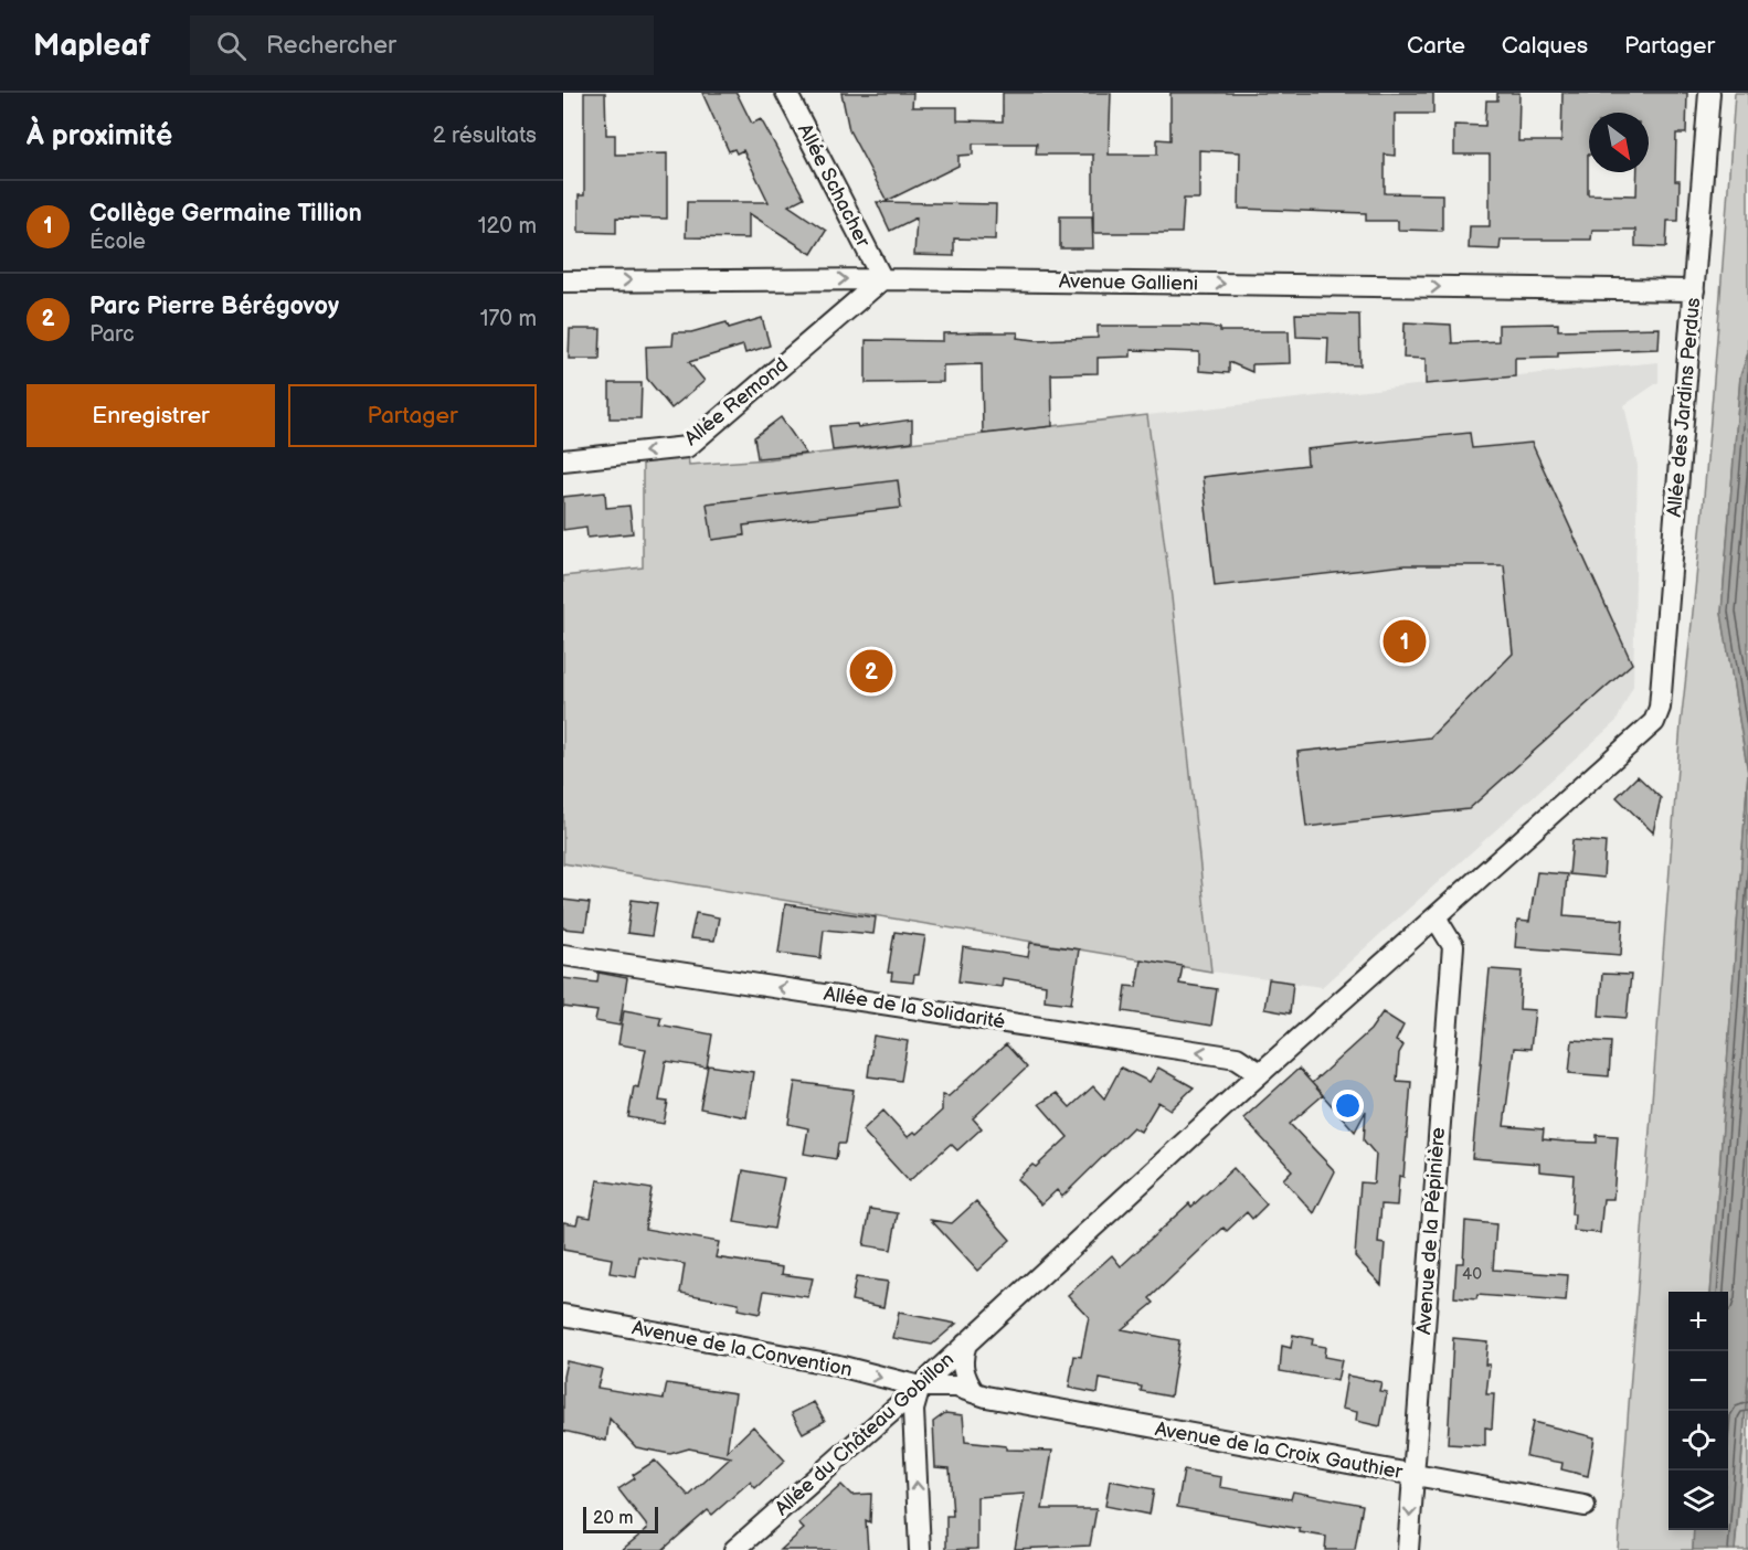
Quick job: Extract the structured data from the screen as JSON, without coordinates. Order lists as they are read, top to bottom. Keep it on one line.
{"streets":{"street":["Allée Schacher","Avenue Gallieni","Allée Remond","Allée des Jardins Perdus","Allée de la Solidarité","Avenue de la Pépinière","Avenue de la Convention","Allée du Château Gobillon","Avenue de la Croix Gauthier"]},"crossings":[["Allée Schacher","Avenue Gallieni"],["Allée Schacher","Allée Remond"],["Avenue Gallieni","Allée Remond"],["Avenue Gallieni","Allée des Jardins Perdus"],["Allée des Jardins Perdus","Allée du Château Gobillon"],["Allée de la Solidarité","Allée du Château Gobillon"],["Avenue de la Pépinière","Allée du Château Gobillon"],["Avenue de la Pépinière","Avenue de la Croix Gauthier"],["Avenue de la Convention","Allée du Château Gobillon"],["Avenue de la Convention","Avenue de la Croix Gauthier"],["Allée du Château Gobillon","Avenue de la Croix Gauthier"]],"one_way":["Avenue Gallieni","Allée Remond","Allée de la Solidarité","Avenue de la Convention"],"house_numbers":["40"],"scale_bar":"20 m","north":"bottom right","page":{"header":"Mapleaf","search":"Rechercher","nav":["Carte","Calques","Partager"],"heading":["À proximité","2 résultats"],"list":[{"mark":"1","name":"Collège Germaine Tillion","note":"École","value":"120 m"},{"mark":"2","name":"Parc Pierre Bérégovoy","note":"Parc","value":"170 m"}],"buttons":["Enregistrer","Partager"],"pins":["1","2"],"map_buttons":["+","−"],"scale":"20 m"}}
